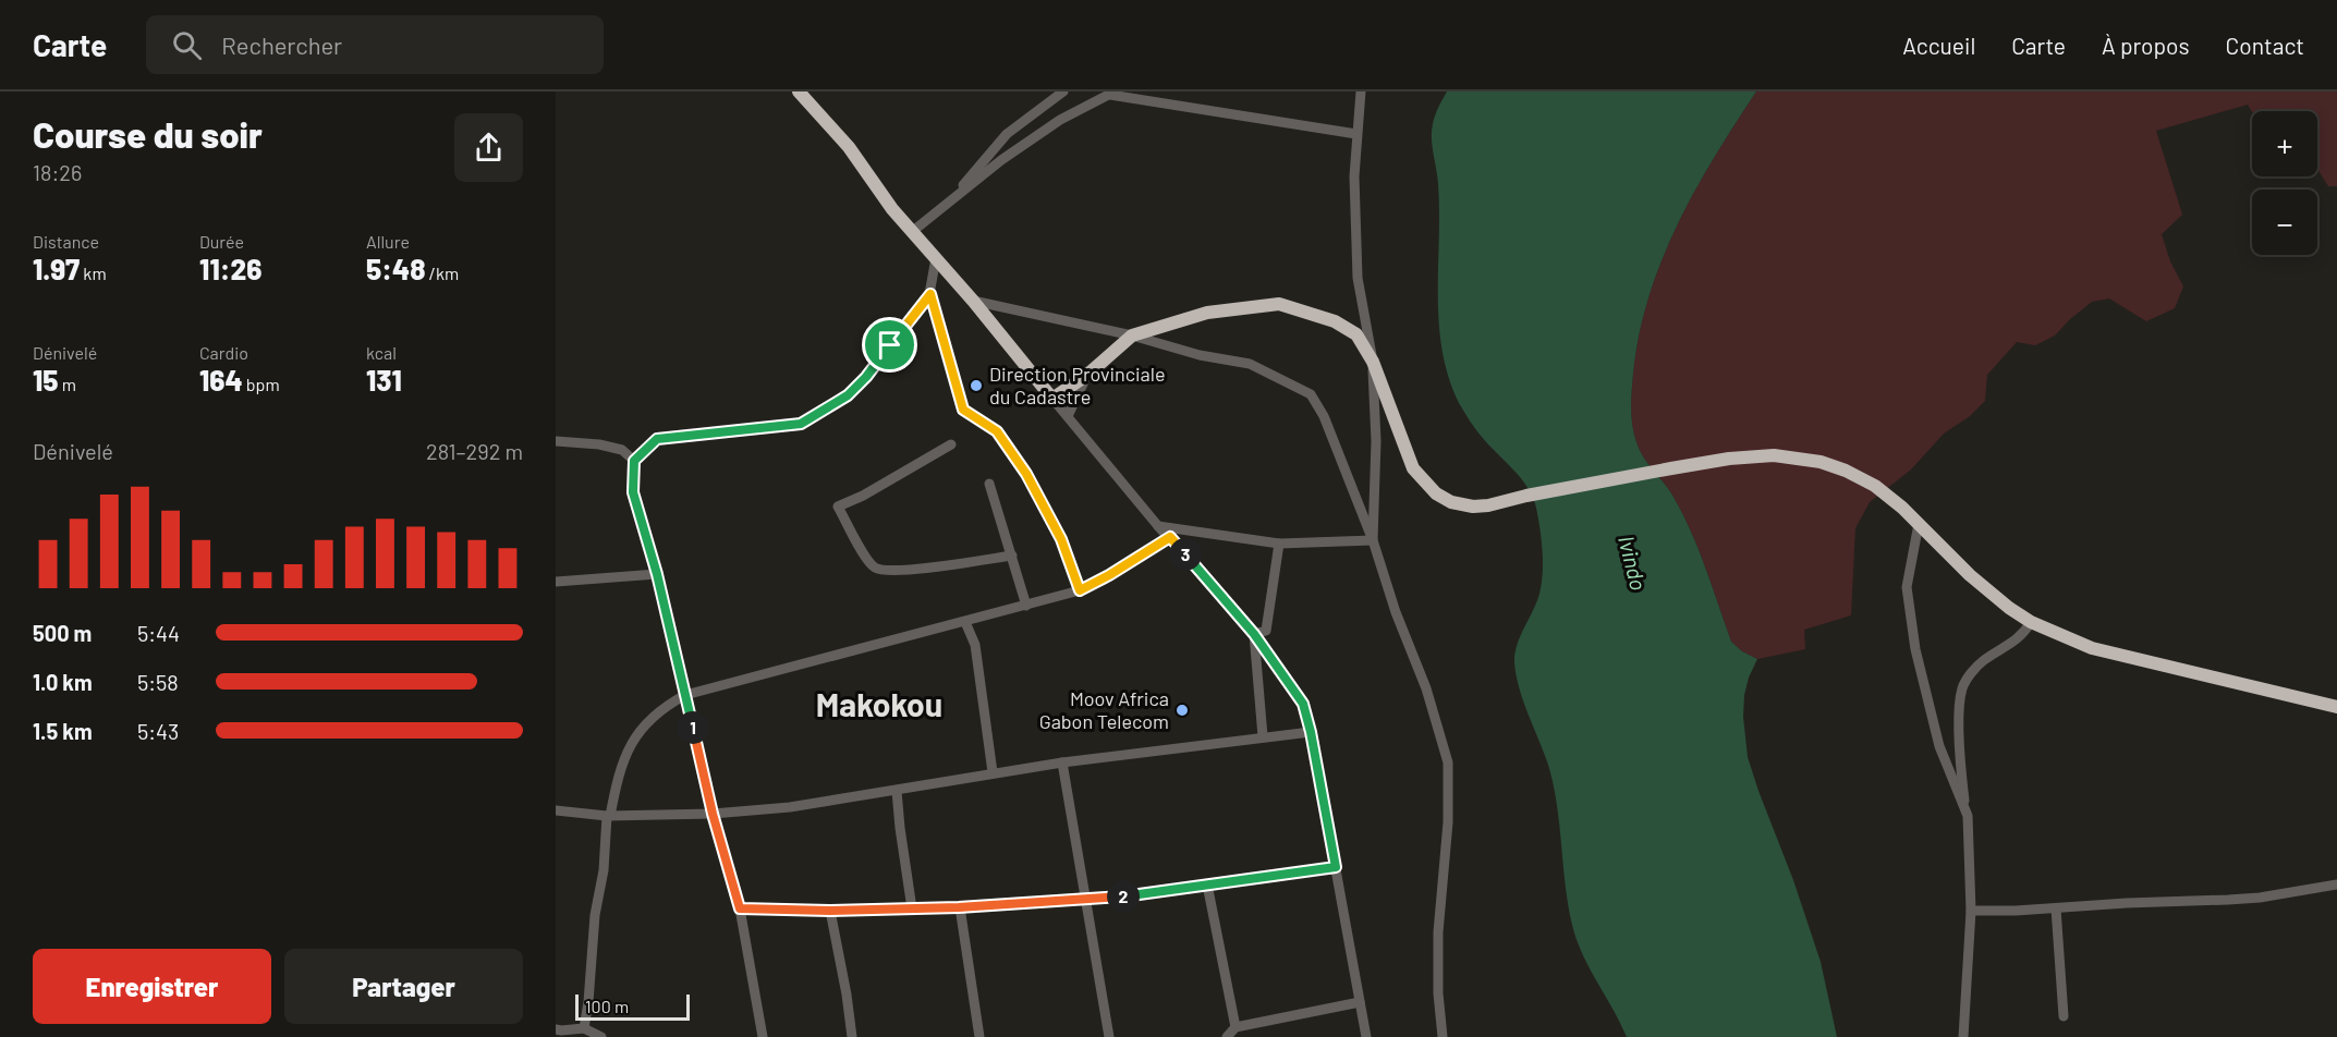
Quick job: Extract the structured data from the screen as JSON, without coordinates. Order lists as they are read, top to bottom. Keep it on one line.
{"districts":["Makokou"],"water":["Ivindo"],"places":["Direction Provinciale du Cadastre","Moov Africa Gabon Telecom"],"scale_bar":"100 m","page":{"header":"Carte","search":"Rechercher","nav":["Accueil","Carte","À propos","Contact"],"heading":["Course du soir","18:26"],"map_buttons":["+","−"],"stats":[["Distance","1.97 km"],["Durée","11:26"],["Allure","5:48 /km"],["Dénivelé","15 m"],["Cardio","164 bpm"],["kcal","131"]],"chart":["Dénivelé","281–292 m"],"pins":["3","1","2"],"list":[{"name":"500 m","note":"5:44"},{"name":"1.0 km","note":"5:58"},{"name":"1.5 km","note":"5:43"}],"buttons":["Enregistrer","Partager"],"scale":"100 m"}}
